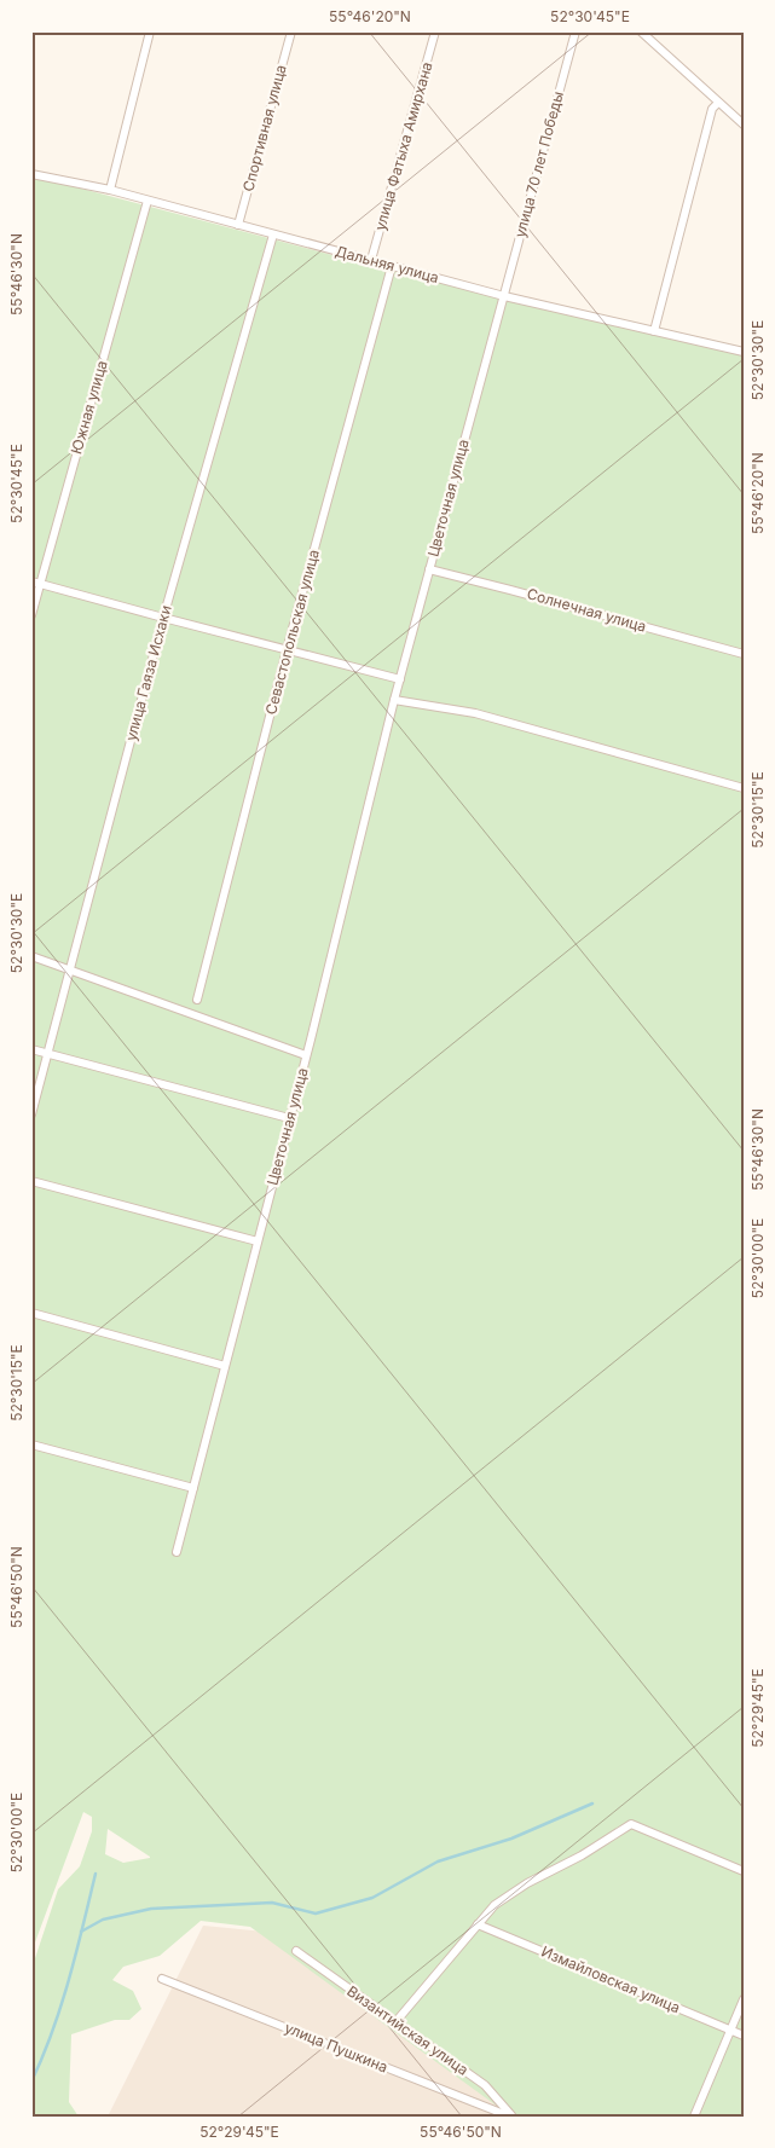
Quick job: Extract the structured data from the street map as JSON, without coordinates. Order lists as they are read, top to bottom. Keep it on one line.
{"streets":{"street":["Спортивная улица","улица Фатыха Амирхана","улица 70 лет Победы","Дальняя улица","Южная улица","Цветочная улица","Солнечная улица","Севастопольская улица","улица Гаяза Исхаки","Измайловская улица","Византийская улица","улица Пушкина"]},"crossings":[["Спортивная улица","Дальняя улица"],["улица Фатыха Амирхана","Дальняя улица"],["улица 70 лет Победы","Дальняя улица"],["улица 70 лет Победы","Цветочная улица"],["Дальняя улица","Южная улица"],["Дальняя улица","Цветочная улица"],["Дальняя улица","Севастопольская улица"],["Дальняя улица","улица Гаяза Исхаки"],["Цветочная улица","Солнечная улица"],["Византийская улица","улица Пушкина"]],"coordinates":["55°46'20\"N","52°30'45\"E","55°46'30\"N","52°30'30\"E","52°30'15\"E","52°30'00\"E","55°46'50\"N","52°29'45\"E"]}
